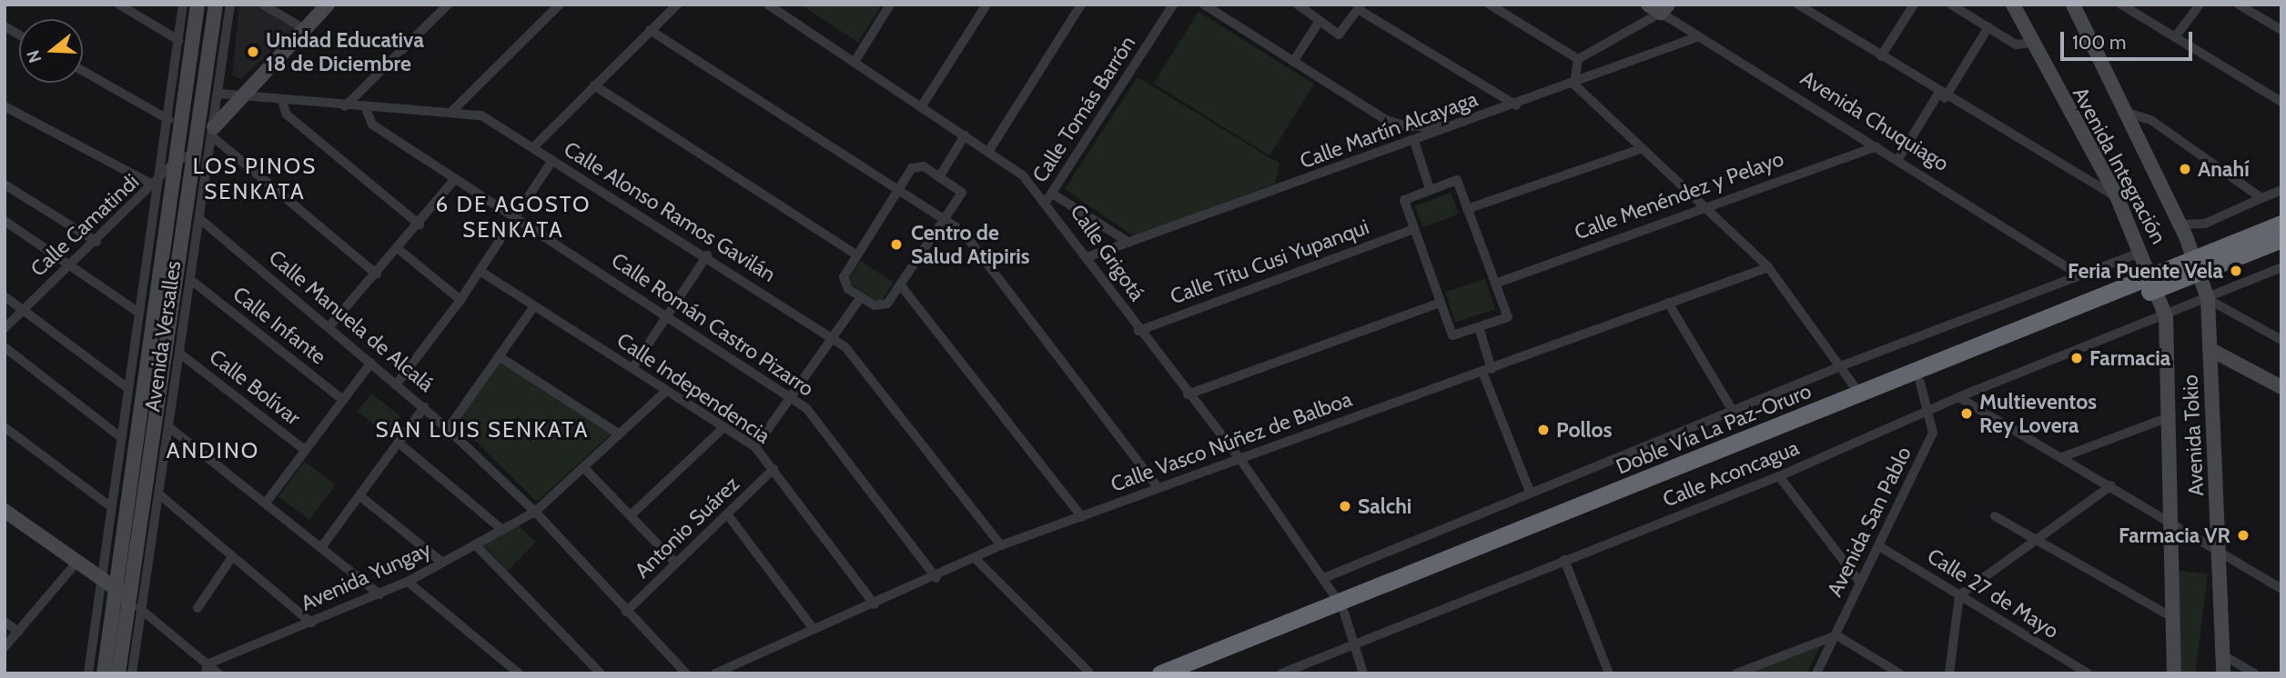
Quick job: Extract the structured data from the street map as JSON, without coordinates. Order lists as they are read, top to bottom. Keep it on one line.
{"streets":{"highway":["Doble Vía La Paz-Oruro"],"street":["Calle Tomás Barrón","Avenida Chuquiago","Calle Martín Alcayaga","Avenida Integración","Calle Menéndez y Pelayo","Calle Alonso Ramos Gavilán","Calle Camatindi","Calle Grigotá","Calle Titu Cusi Yupanqui","Calle Manuela de Alcalá","Calle Román Castro Pizarro","Calle Infante","Avenida Versalles","Calle Bolívar","Calle Independencia","Avenida Tokio","Calle Vasco Núñez de Balboa","Calle Aconcagua","Avenida San Pablo","Antonio Suárez","Avenida Yungay","Calle 27 de Mayo"]},"crossings":[["Calle Tomás Barrón","Calle Grigotá"],["Avenida Chuquiago","Calle Martín Alcayaga"],["Avenida Chuquiago","Calle Menéndez y Pelayo"],["Calle Martín Alcayaga","Calle Grigotá"],["Avenida Integración","Doble Vía La Paz-Oruro"],["Avenida Integración","Avenida Tokio"],["Calle Alonso Ramos Gavilán","Calle Román Castro Pizarro"],["Calle Alonso Ramos Gavilán","Avenida Versalles"],["Calle Alonso Ramos Gavilán","Calle Vasco Núñez de Balboa"],["Calle Camatindi","Avenida Versalles"],["Calle Grigotá","Calle Titu Cusi Yupanqui"],["Calle Grigotá","Doble Vía La Paz-Oruro"],["Calle Grigotá","Calle Vasco Núñez de Balboa"],["Calle Grigotá","Calle Aconcagua"],["Calle Manuela de Alcalá","Avenida Versalles"],["Calle Manuela de Alcalá","Antonio Suárez"],["Calle Manuela de Alcalá","Avenida Yungay"],["Calle Román Castro Pizarro","Calle Vasco Núñez de Balboa"],["Calle Infante","Avenida Versalles"],["Avenida Versalles","Calle Bolívar"],["Calle Independencia","Calle Vasco Núñez de Balboa"],["Calle Independencia","Antonio Suárez"],["Calle Independencia","Avenida Yungay"],["Doble Vía La Paz-Oruro","Avenida Tokio"],["Doble Vía La Paz-Oruro","Avenida San Pablo"],["Avenida Tokio","Calle Aconcagua"],["Calle Aconcagua","Avenida San Pablo"],["Avenida San Pablo","Calle 27 de Mayo"]],"districts":["LOS PINOS SENKATA","6 DE AGOSTO SENKATA","SAN LUIS SENKATA","ANDINO"],"places":["Unidad Educativa 18 de Diciembre","Anahí","Centro de Salud Atipiris","Feria Puente Vela","Farmacia","Multieventos Rey Lovera","Pollos","Salchi","Farmacia VR"],"scale_bar":"100 m","north":"left"}
